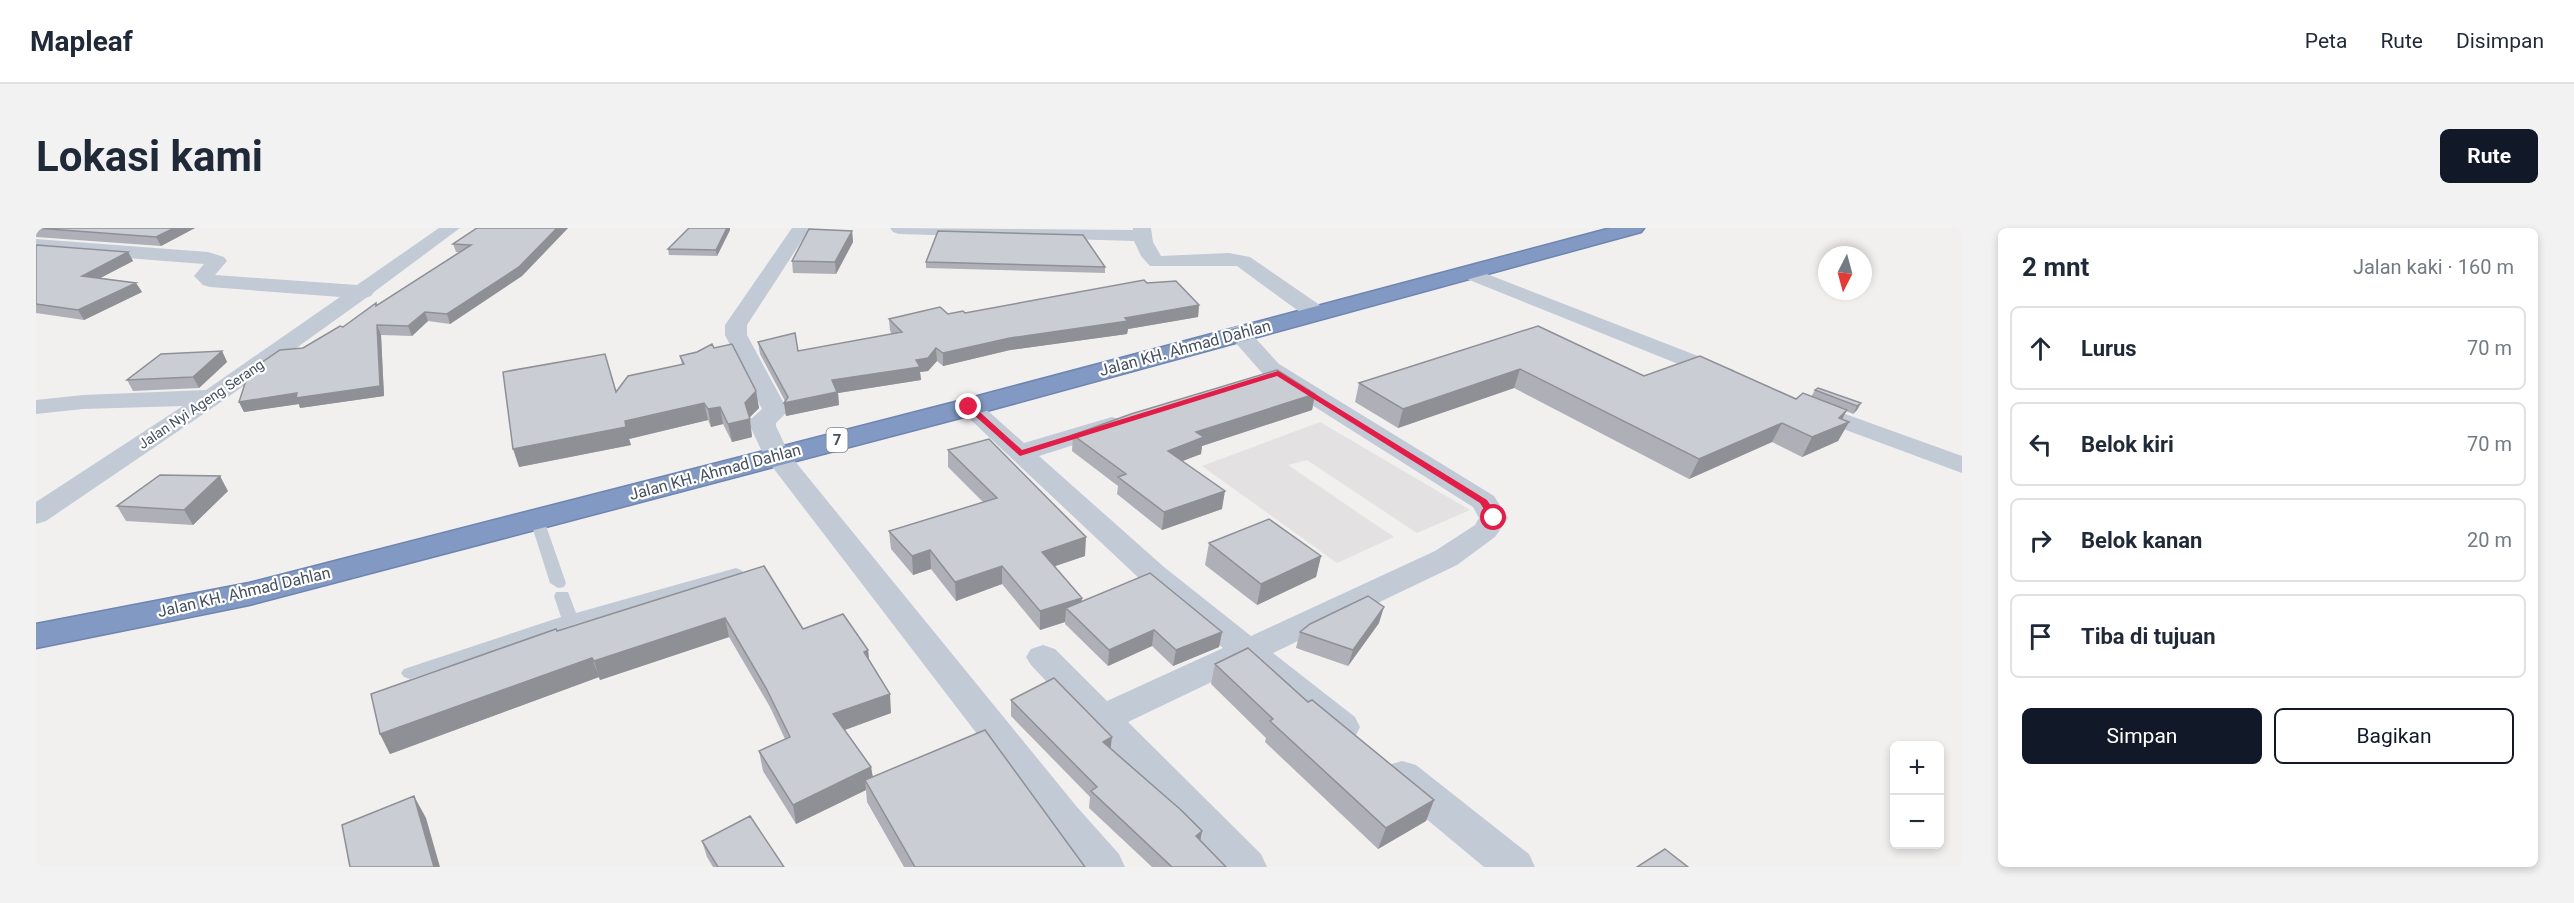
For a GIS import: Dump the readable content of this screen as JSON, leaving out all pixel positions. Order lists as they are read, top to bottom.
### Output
{
  "streets": {
    "highway": ["Jalan KH. Ahmad Dahlan", "7"],
    "street": ["Jalan Nyi Ageng Serang"]
  },
  "north": "bottom",
  "page": {
    "header": "Mapleaf",
    "nav": ["Peta", "Rute", "Disimpan"],
    "buttons": [
      "Rute",
      ["Simpan", "Bagikan"]
    ],
    "title": "Lokasi kami",
    "heading": ["2 mnt", "Jalan kaki · 160 m"],
    "list": [
      ["Lurus", "70 m"],
      ["Belok kiri", "70 m"],
      ["Belok kanan", "20 m"],
      "Tiba di tujuan"
    ],
    "map_buttons": ["+", "−"]
  }
}
